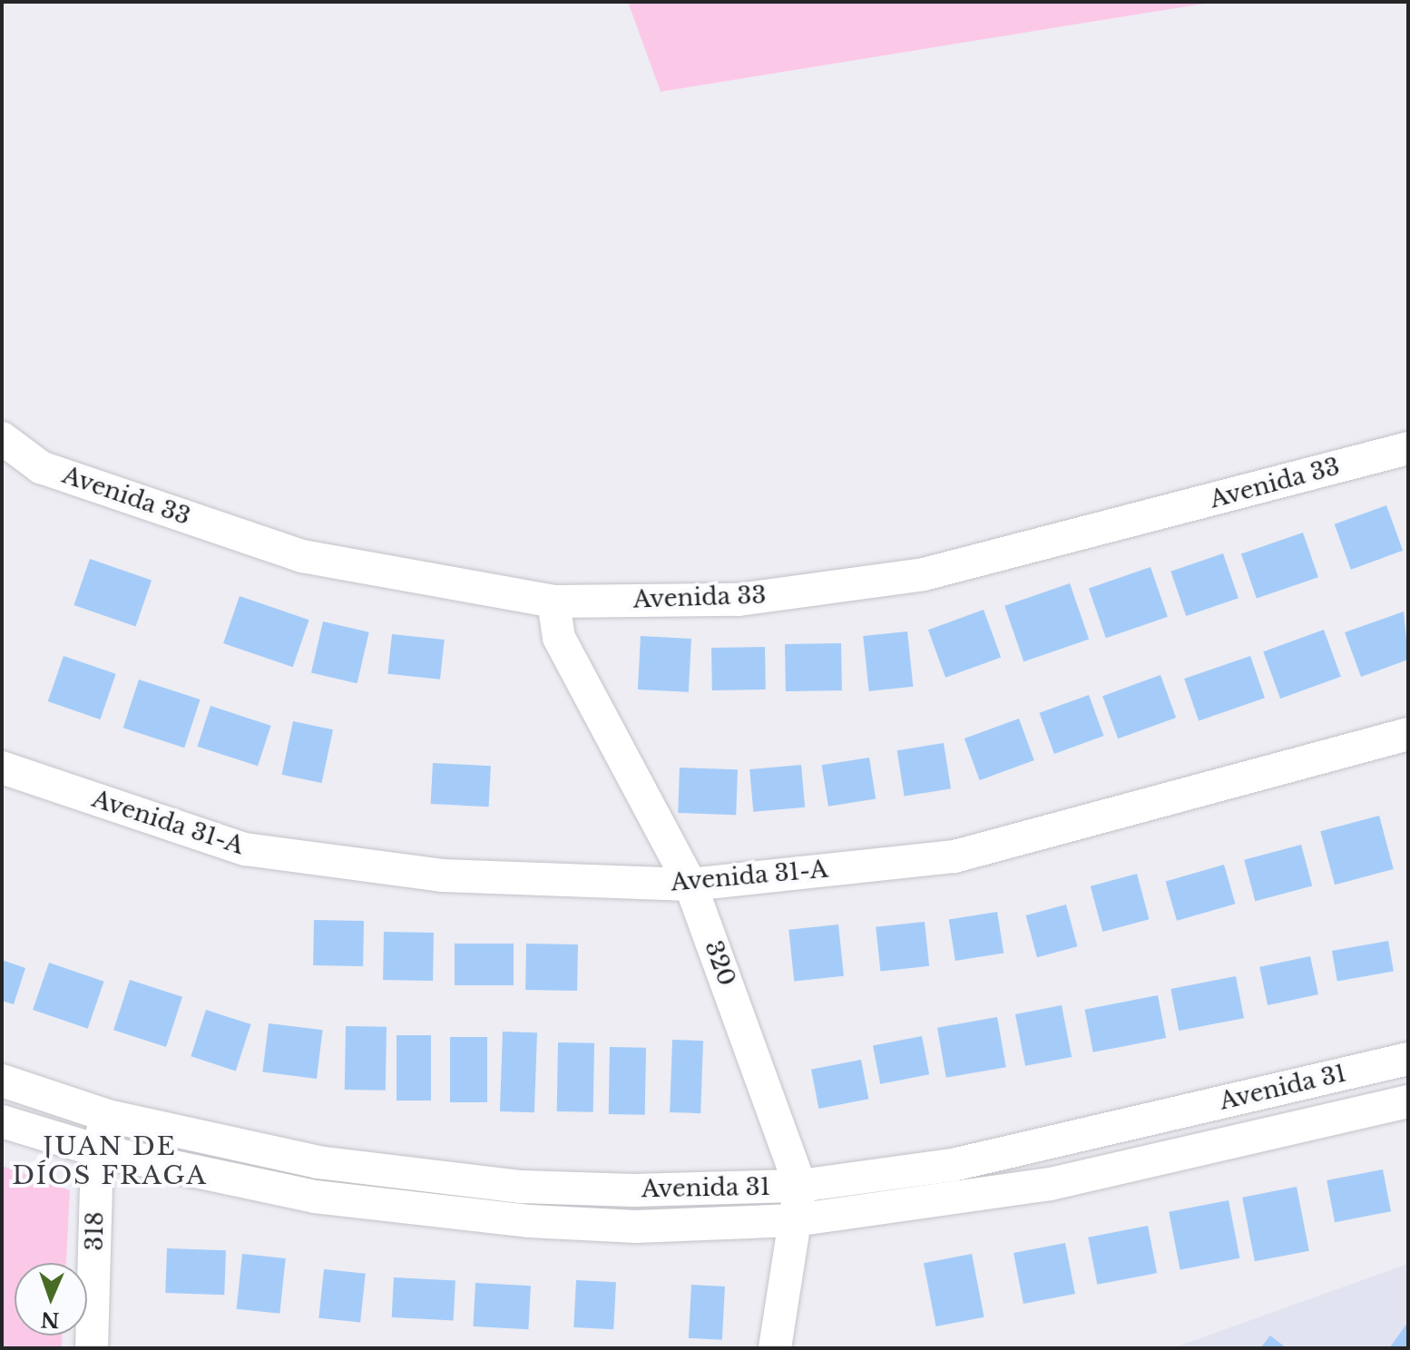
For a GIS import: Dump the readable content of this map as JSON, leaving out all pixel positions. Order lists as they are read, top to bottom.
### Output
{
  "streets": {
    "street": [
      "Avenida 33",
      "Avenida 31-A",
      "320",
      "Avenida 31",
      "318"
    ]
  },
  "crossings": [
    ["Avenida 33", "320"],
    ["Avenida 31-A", "320"],
    ["320", "Avenida 31"],
    ["Avenida 31", "318"]
  ],
  "districts": ["JUAN DE DÍOS FRAGA"],
  "north": "bottom"
}
